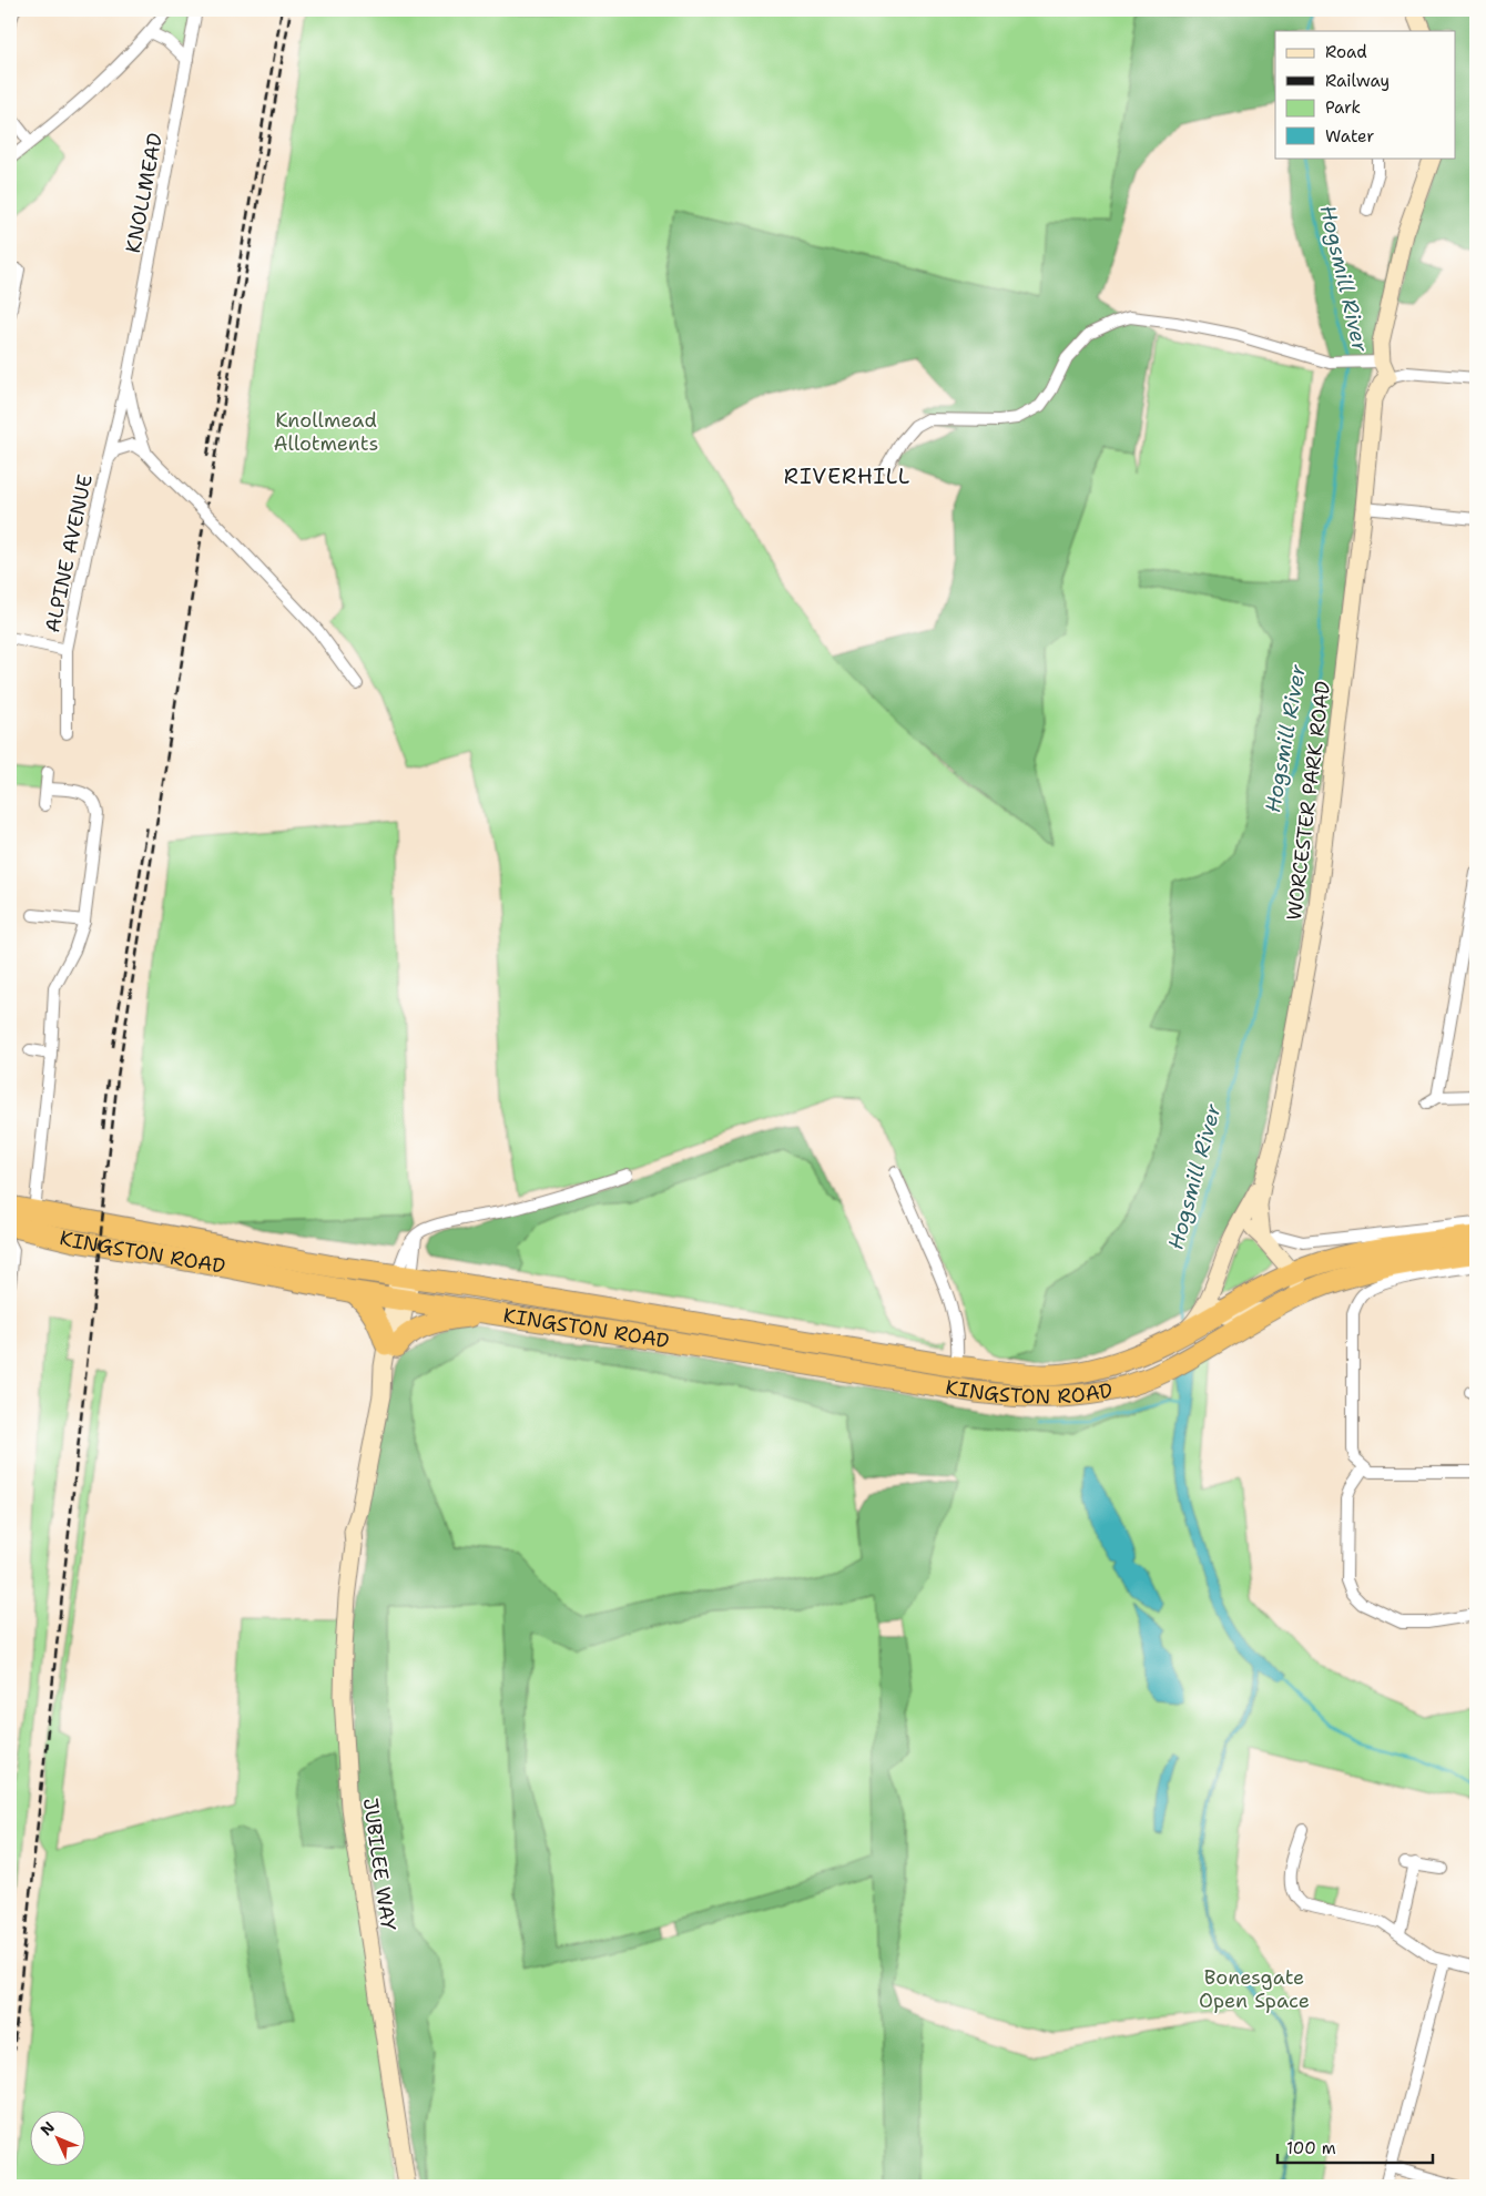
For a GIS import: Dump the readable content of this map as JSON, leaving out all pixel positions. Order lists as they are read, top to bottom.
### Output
{
  "streets": {
    "highway": ["KINGSTON ROAD"],
    "main road": ["WORCESTER PARK ROAD", "JUBILEE WAY"],
    "street": ["KNOLLMEAD", "ALPINE AVENUE"]
  },
  "crossings": [
    ["KNOLLMEAD", "ALPINE AVENUE"],
    ["KINGSTON ROAD", "JUBILEE WAY"]
  ],
  "districts": ["RIVERHILL"],
  "water": ["Hogsmill River"],
  "parks": ["Knollmead Allotments", "Bonesgate Open Space"],
  "legend": [
    "Road",
    "Railway",
    "Park",
    "Water"
  ],
  "scale_bar": "100 m",
  "north": "top left"
}
